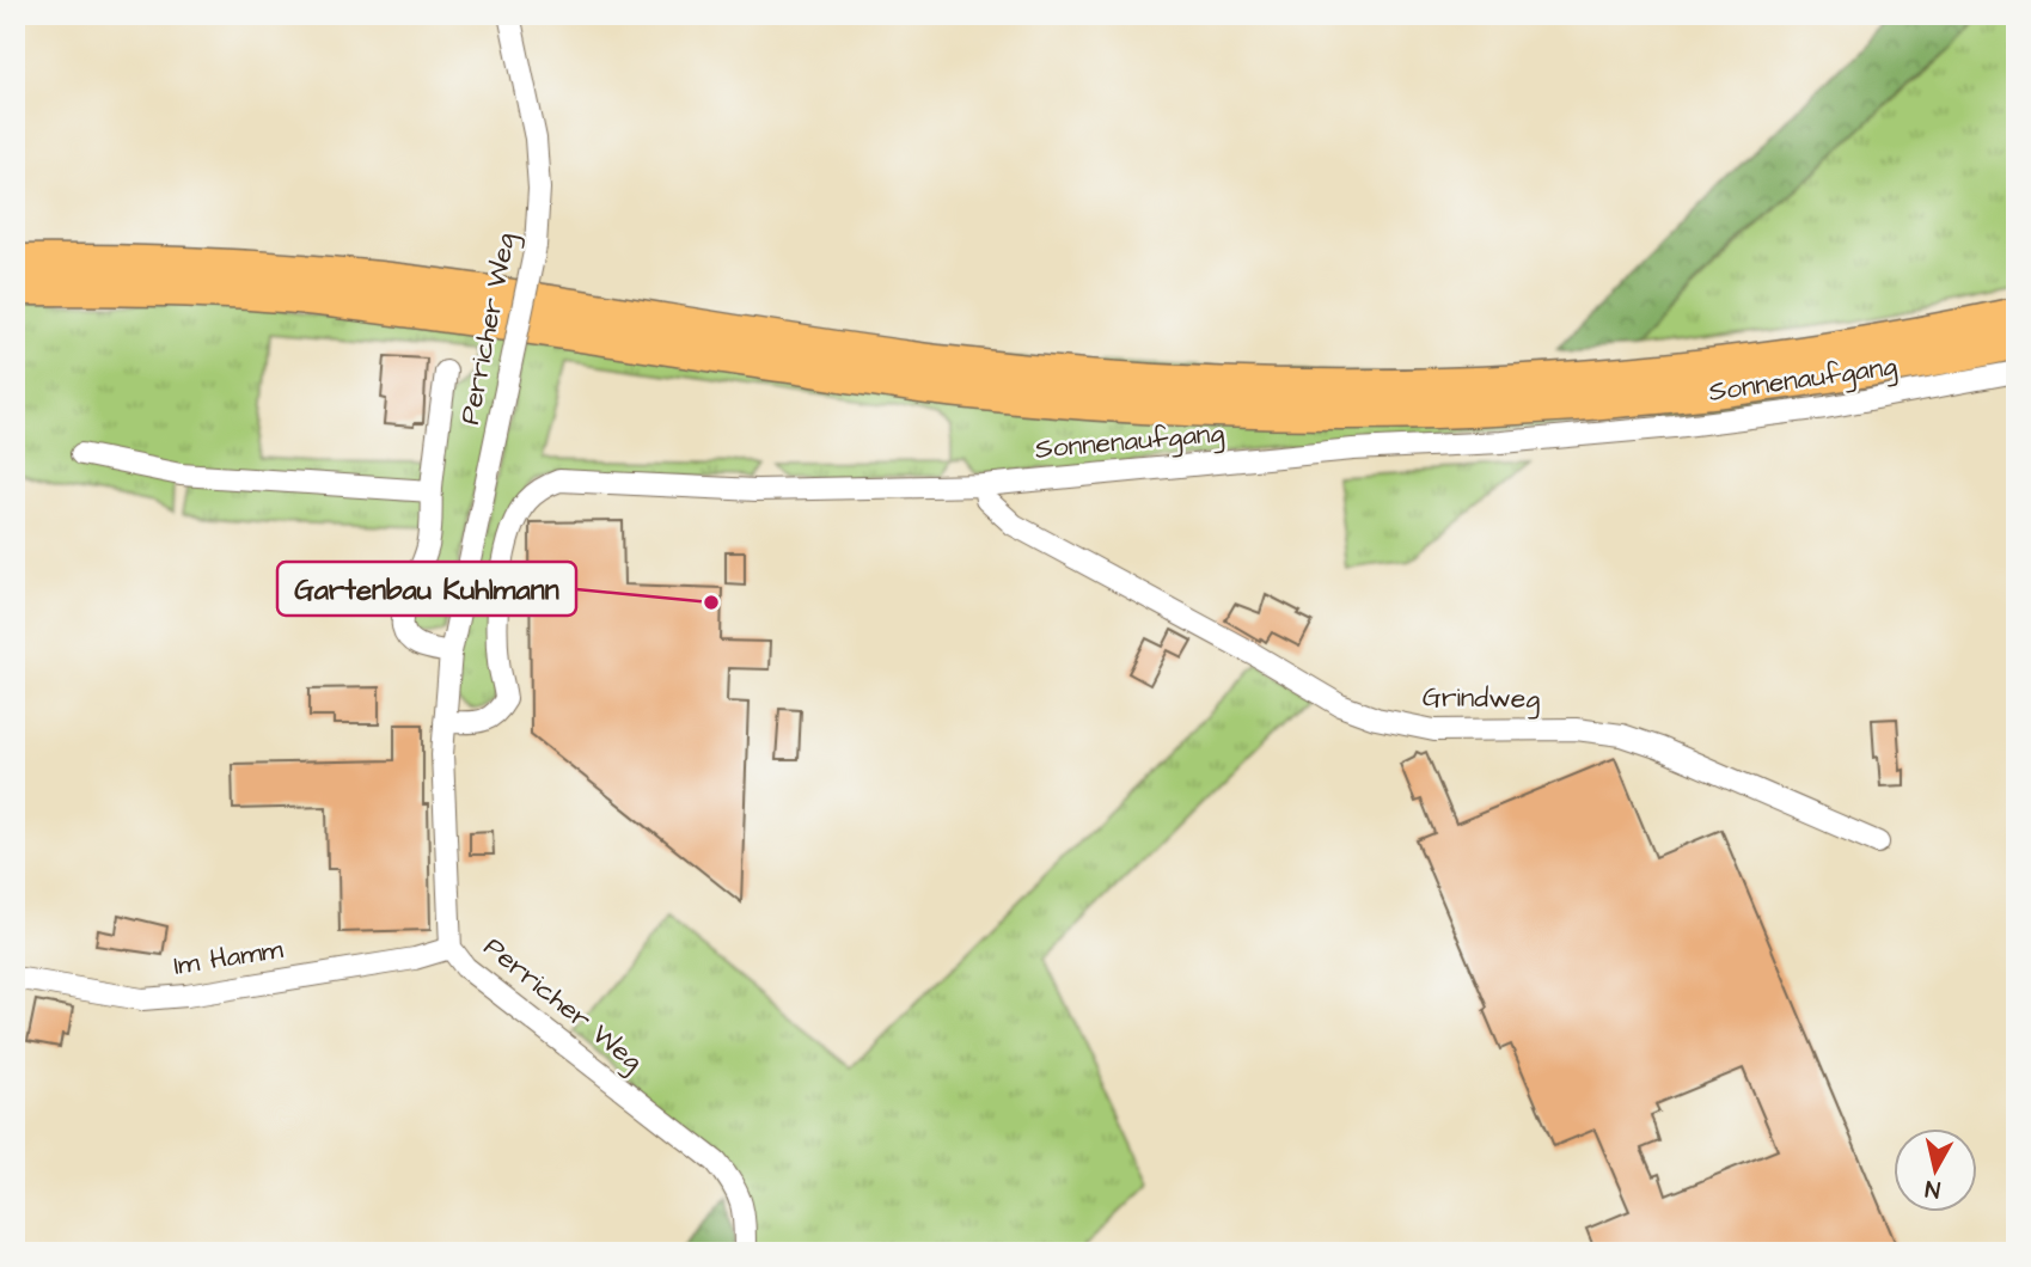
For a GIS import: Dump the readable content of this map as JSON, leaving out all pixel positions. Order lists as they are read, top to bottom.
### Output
{
  "streets": {
    "street": [
      "Perricher Weg",
      "Sonnenaufgang",
      "Grindweg",
      "Im Hamm"
    ]
  },
  "crossings": [
    ["Perricher Weg", "Sonnenaufgang"],
    ["Perricher Weg", "Im Hamm"],
    ["Sonnenaufgang", "Grindweg"]
  ],
  "places": ["Gartenbau Kuhlmann"],
  "north": "bottom"
}
